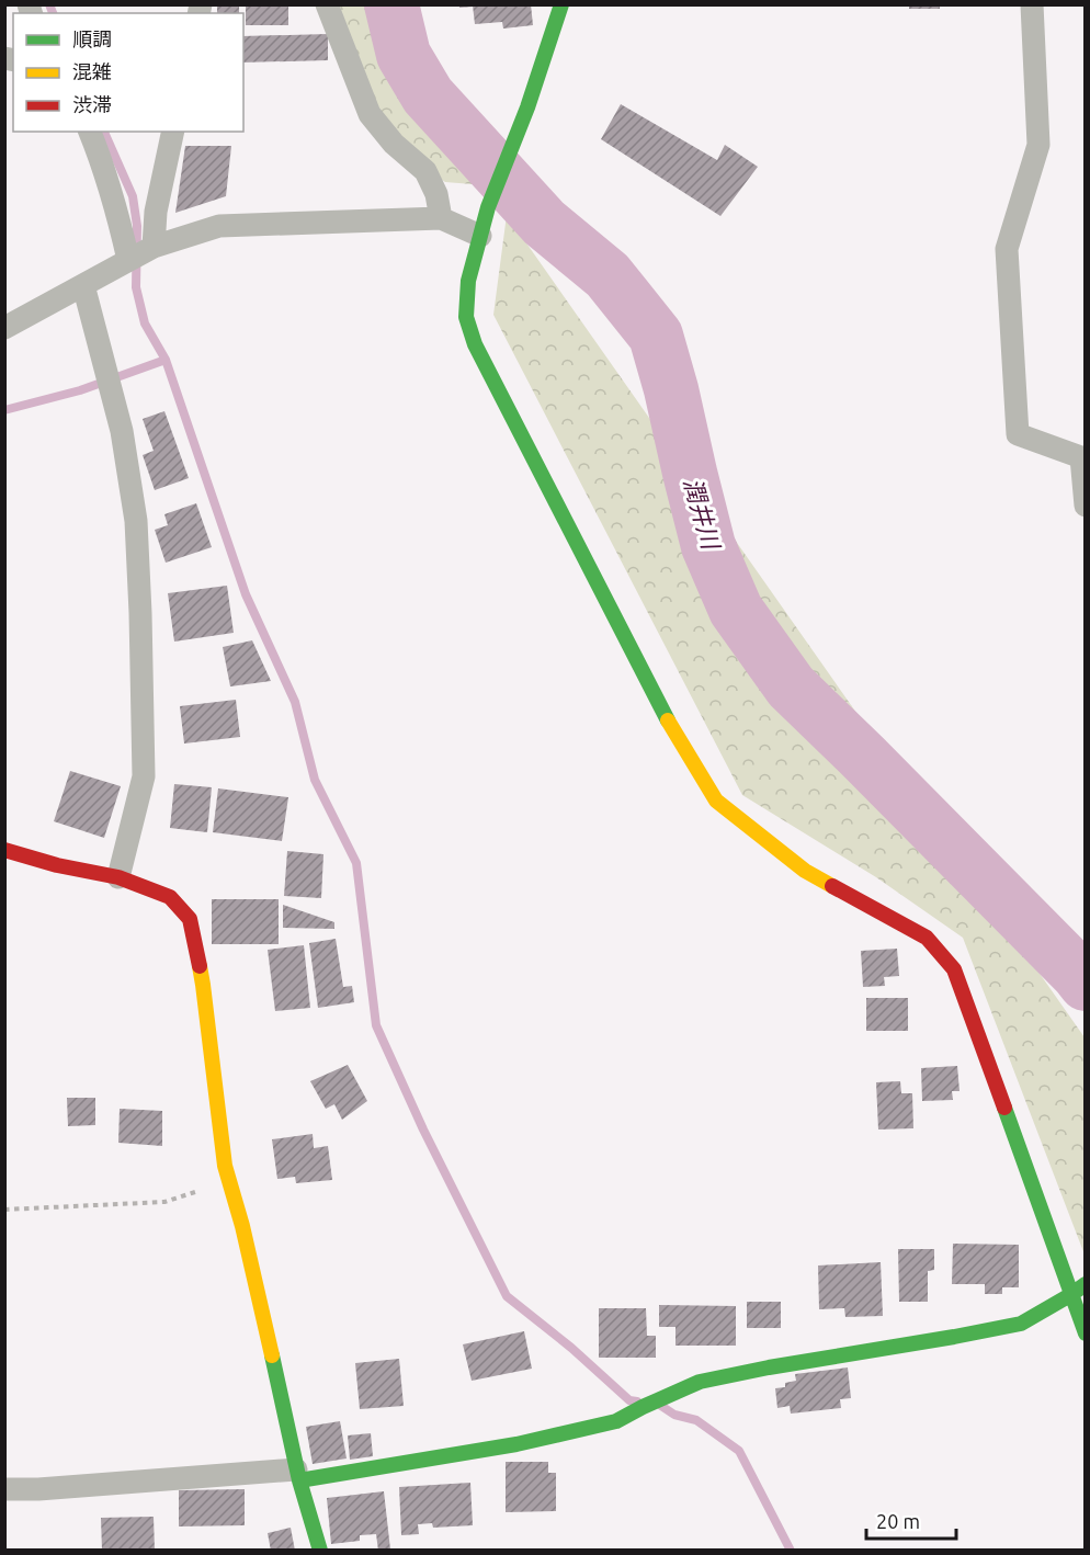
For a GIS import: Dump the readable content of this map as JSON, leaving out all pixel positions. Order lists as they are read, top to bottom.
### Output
{
  "water": ["潤井川"],
  "legend": ["順調", "混雑", "渋滞"],
  "scale_bar": "20 m"
}
